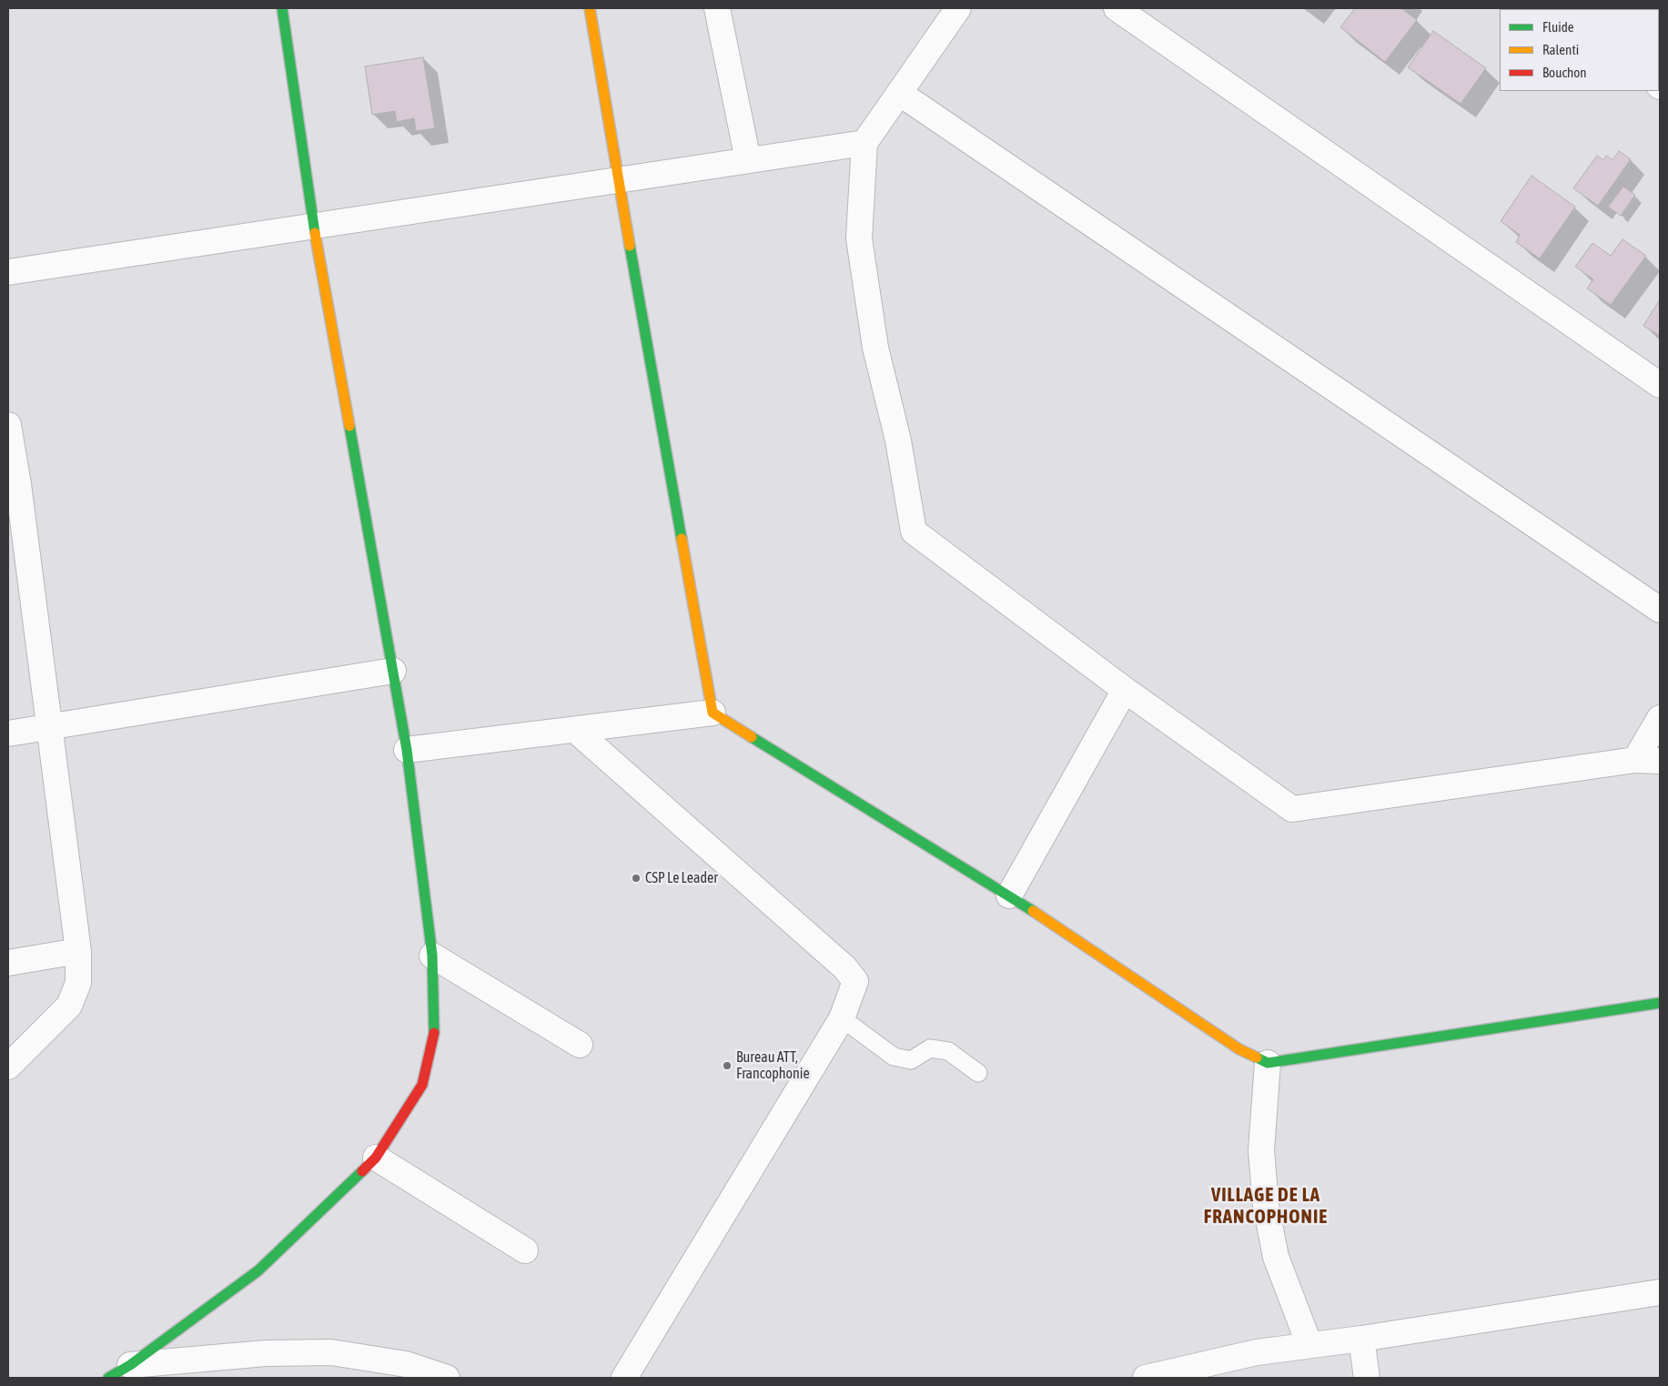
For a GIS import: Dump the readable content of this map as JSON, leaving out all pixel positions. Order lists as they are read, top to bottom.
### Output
{
  "districts": ["VILLAGE DE LA FRANCOPHONIE"],
  "places": ["CSP Le Leader", "Bureau ATT, Francophonie"],
  "legend": ["Fluide", "Ralenti", "Bouchon"]
}
